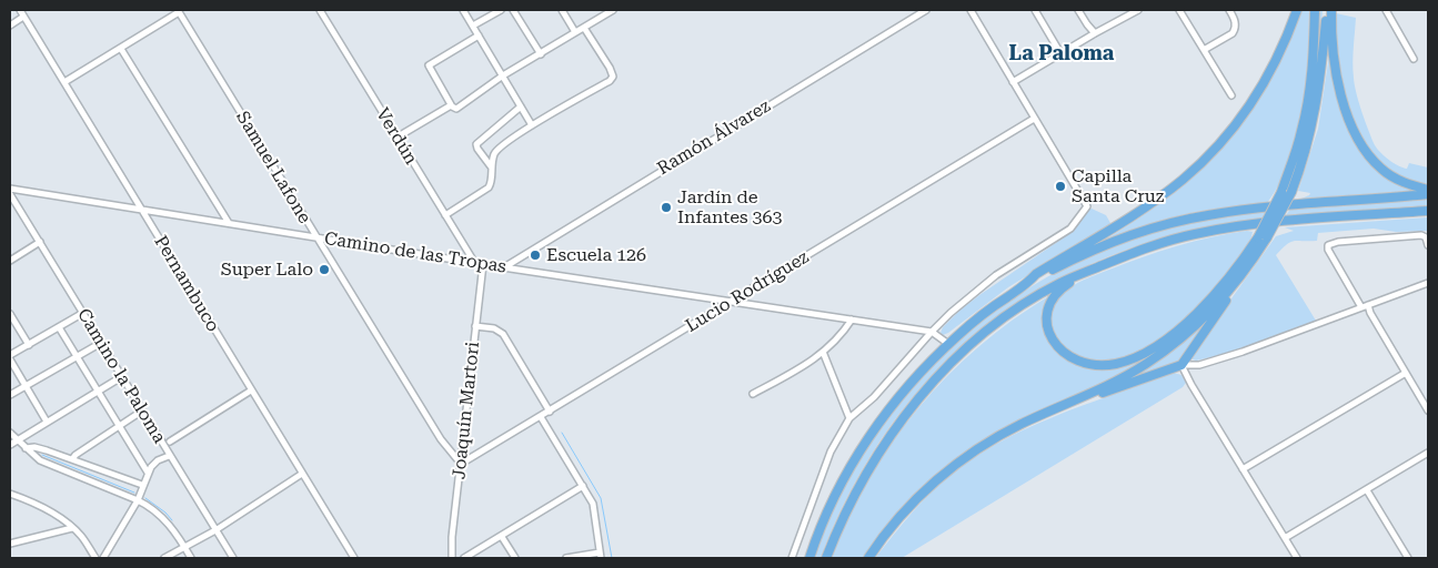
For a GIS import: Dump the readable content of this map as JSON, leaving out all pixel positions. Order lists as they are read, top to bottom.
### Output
{
  "streets": {
    "street": [
      "Verdún",
      "Ramón Álvarez",
      "Samuel Lafone",
      "Camino de las Tropas",
      "Pernambuco",
      "Lucio Rodríguez",
      "Camino la Paloma",
      "Joaquín Martori"
    ]
  },
  "crossings": [
    ["Verdún", "Camino de las Tropas"],
    ["Ramón Álvarez", "Camino de las Tropas"],
    ["Samuel Lafone", "Camino de las Tropas"],
    ["Samuel Lafone", "Lucio Rodríguez"],
    ["Samuel Lafone", "Joaquín Martori"],
    ["Camino de las Tropas", "Pernambuco"],
    ["Camino de las Tropas", "Lucio Rodríguez"],
    ["Camino de las Tropas", "Joaquín Martori"],
    ["Lucio Rodríguez", "Joaquín Martori"]
  ],
  "districts": ["La Paloma"],
  "places": [
    "Capilla Santa Cruz",
    "Jardín de Infantes 363",
    "Escuela 126",
    "Super Lalo"
  ]
}
